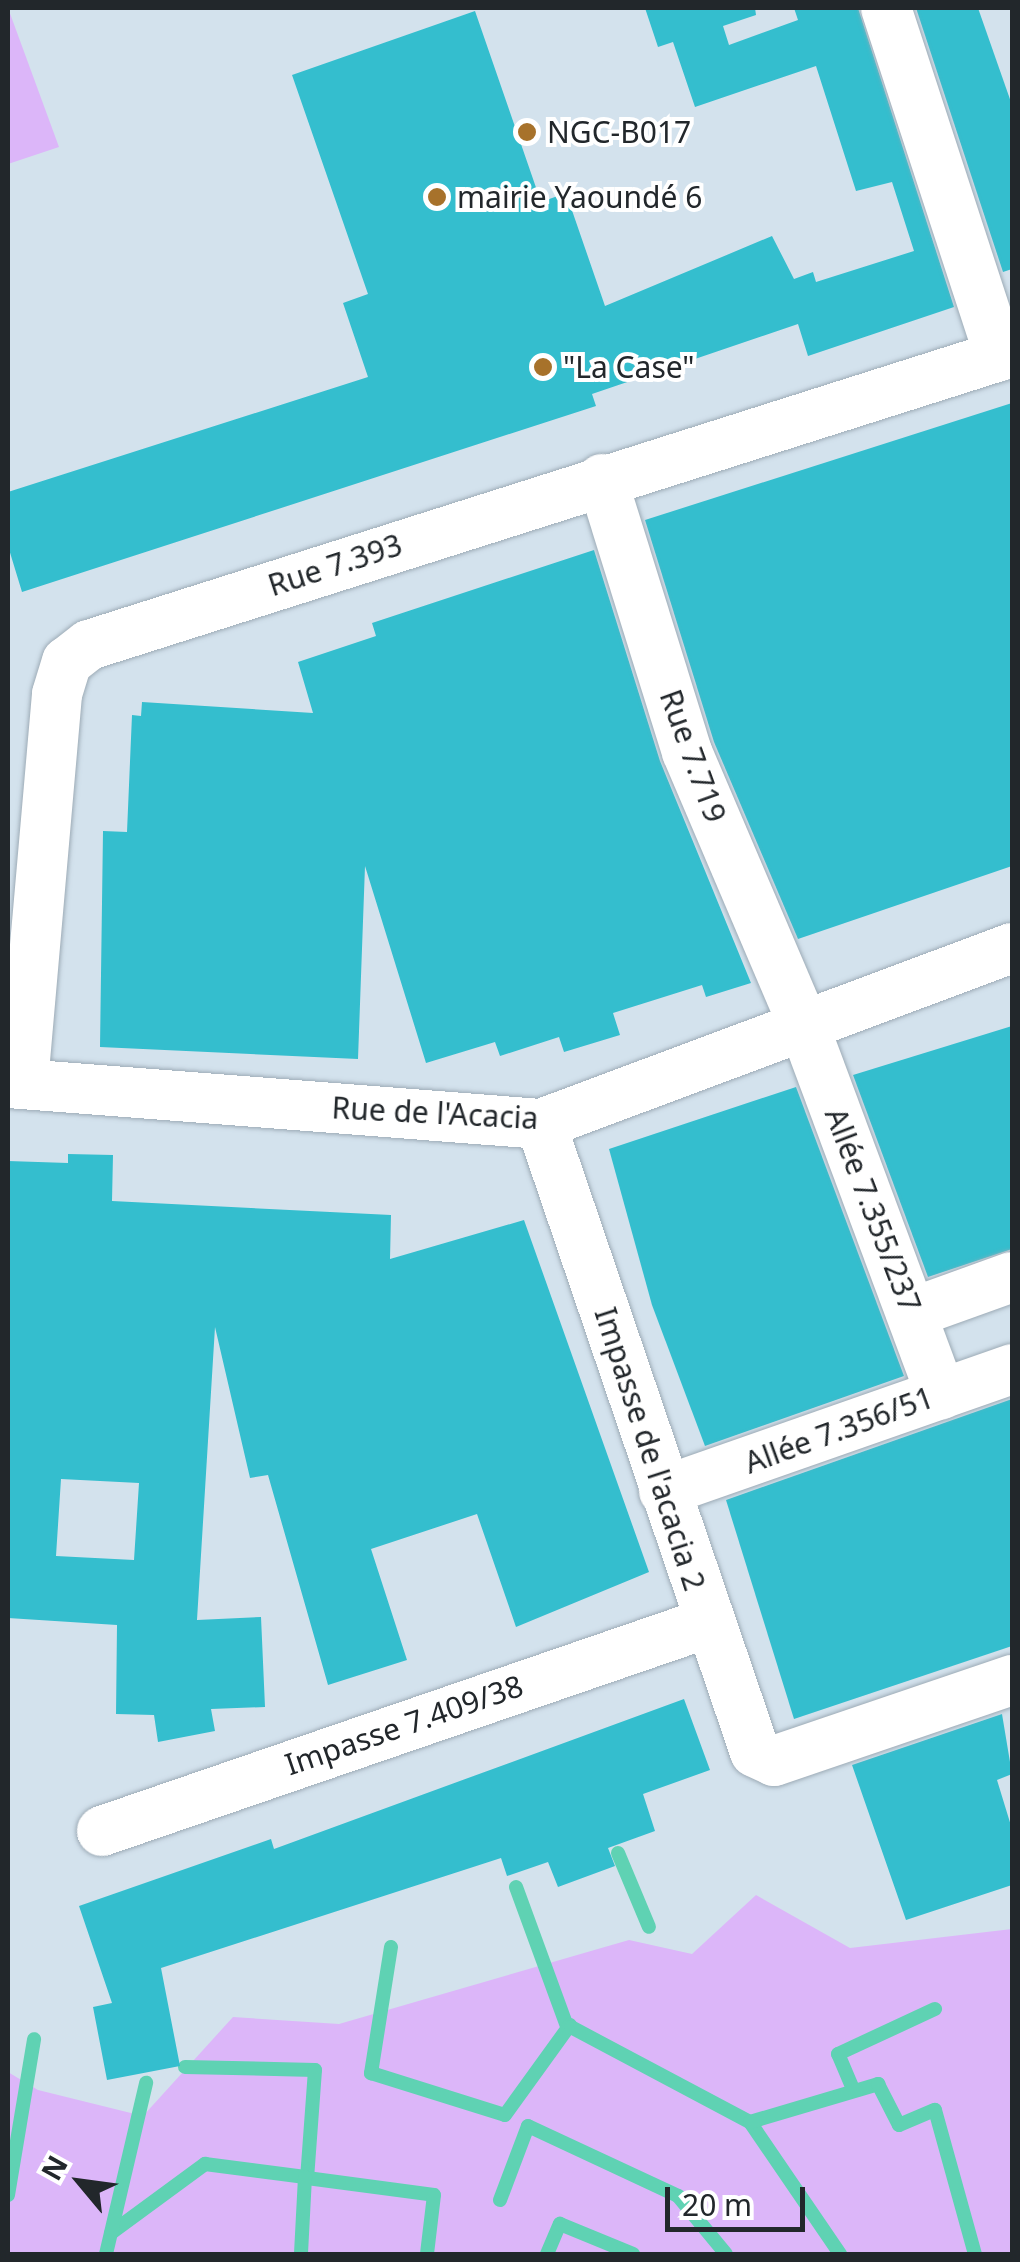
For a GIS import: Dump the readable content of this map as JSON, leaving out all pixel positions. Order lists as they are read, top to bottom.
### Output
{
  "streets": {
    "street": [
      "Rue 7.393",
      "Rue 7.719",
      "Rue de l'Acacia",
      "Allée 7.355/237",
      "Allée 7.356/51",
      "Impasse de l'acacia 2",
      "Impasse 7.409/38"
    ]
  },
  "crossings": [
    ["Rue 7.393", "Rue 7.719"],
    ["Rue 7.393", "Rue de l'Acacia"],
    ["Rue 7.719", "Rue de l'Acacia"],
    ["Rue 7.719", "Allée 7.355/237"],
    ["Rue de l'Acacia", "Allée 7.355/237"],
    ["Rue de l'Acacia", "Impasse de l'acacia 2"],
    ["Allée 7.355/237", "Allée 7.356/51"],
    ["Allée 7.356/51", "Impasse de l'acacia 2"],
    ["Impasse de l'acacia 2", "Impasse 7.409/38"]
  ],
  "places": ["NGC-B017", "mairie Yaoundé 6", "\"La Case\""],
  "scale_bar": "20 m",
  "north": "top left"
}
